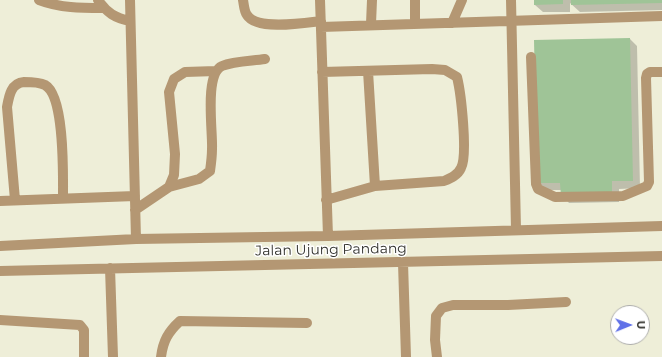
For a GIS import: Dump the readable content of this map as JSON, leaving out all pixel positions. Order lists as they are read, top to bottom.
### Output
{
  "streets": {
    "street": ["Jalan Ujung Pandang"]
  },
  "north": "right"
}
